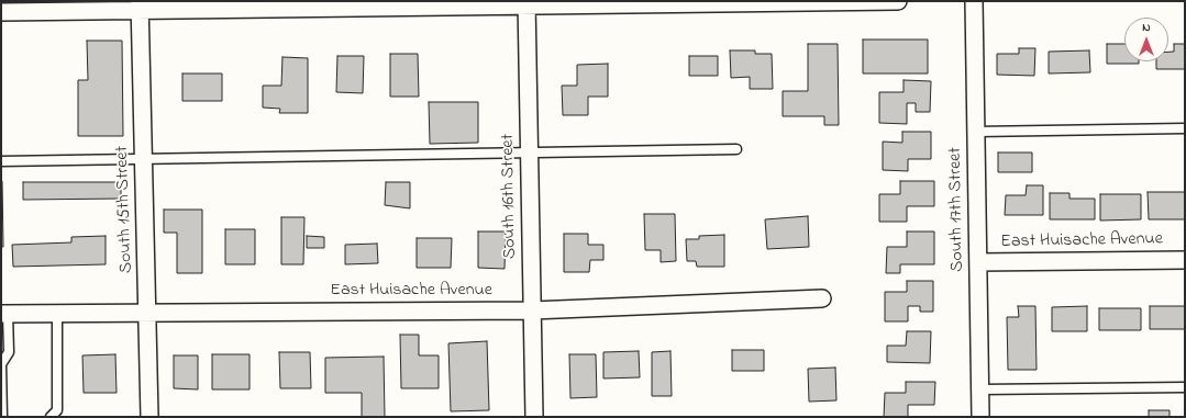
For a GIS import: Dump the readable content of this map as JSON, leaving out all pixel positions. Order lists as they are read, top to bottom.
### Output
{
  "streets": {
    "street": [
      "South 16th Street",
      "South 15th Street",
      "South 17th Street",
      "East Huisache Avenue"
    ]
  },
  "crossings": [
    ["South 16th Street", "East Huisache Avenue"],
    ["South 15th Street", "East Huisache Avenue"],
    ["South 17th Street", "East Huisache Avenue"]
  ],
  "north": "top"
}
